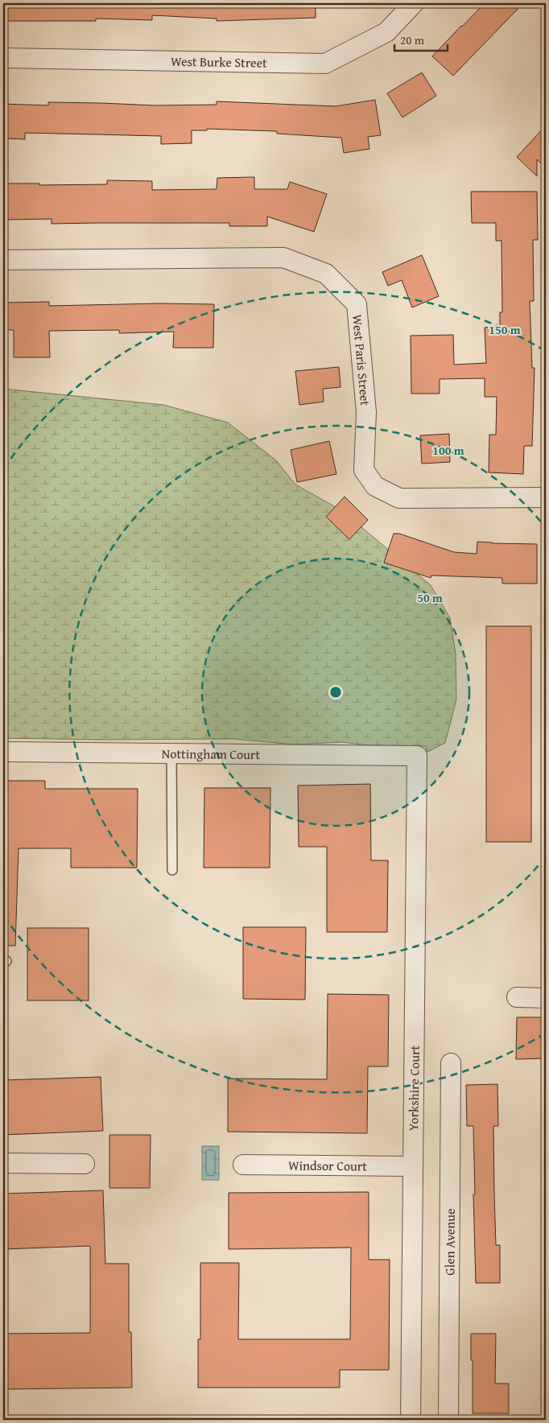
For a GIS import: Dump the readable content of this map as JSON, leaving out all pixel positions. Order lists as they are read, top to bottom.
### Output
{
  "streets": {
    "street": [
      "West Burke Street",
      "West Paris Street",
      "Nottingham Court",
      "Yorkshire Court",
      "Windsor Court",
      "Glen Avenue"
    ]
  },
  "crossings": [
    ["Nottingham Court", "Yorkshire Court"],
    ["Yorkshire Court", "Windsor Court"]
  ],
  "scale_bar": "20 m",
  "rings": ["150 m", "100 m", "50 m"]
}
